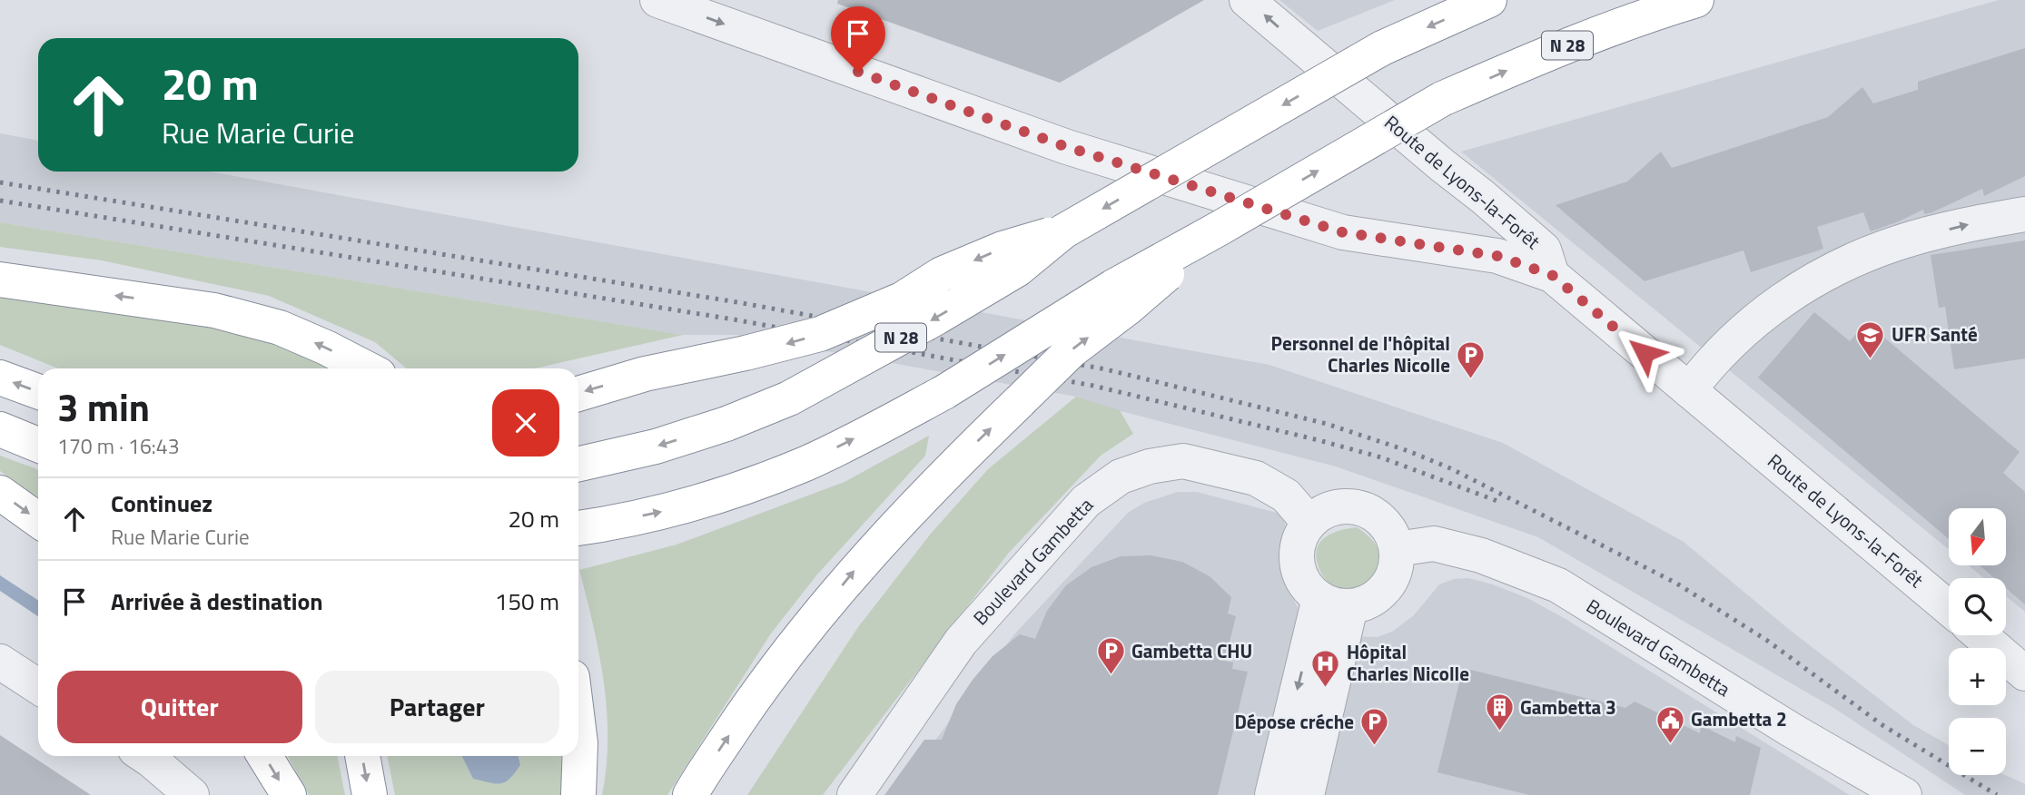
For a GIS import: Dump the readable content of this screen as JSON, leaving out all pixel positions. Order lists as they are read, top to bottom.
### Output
{
  "streets": {
    "highway": ["N 28"],
    "street": ["Route de Lyons-la-Forêt", "Boulevard Gambetta"]
  },
  "places": {
    "school or university": ["UFR Santé"],
    "parking": ["Personnel de l'hôpital Charles Nicolle", "Gambetta CHU", "Dépose créche"],
    "hospital": ["Hôpital Charles Nicolle"],
    "building": ["Gambetta 3"],
    "public building": ["Gambetta 2"]
  },
  "north": "bottom",
  "page": {
    "turn": ["20 m", "Rue Marie Curie"],
    "heading": ["3 min", "170 m · 16:43"],
    "list": [
      {
        "name": "Continuez",
        "note": "Rue Marie Curie",
        "value": "20 m"
      },
      {
        "name": "Arrivée à destination",
        "value": "150 m"
      }
    ],
    "map_buttons": ["+", "−"],
    "buttons": ["Quitter", "Partager"]
  }
}
